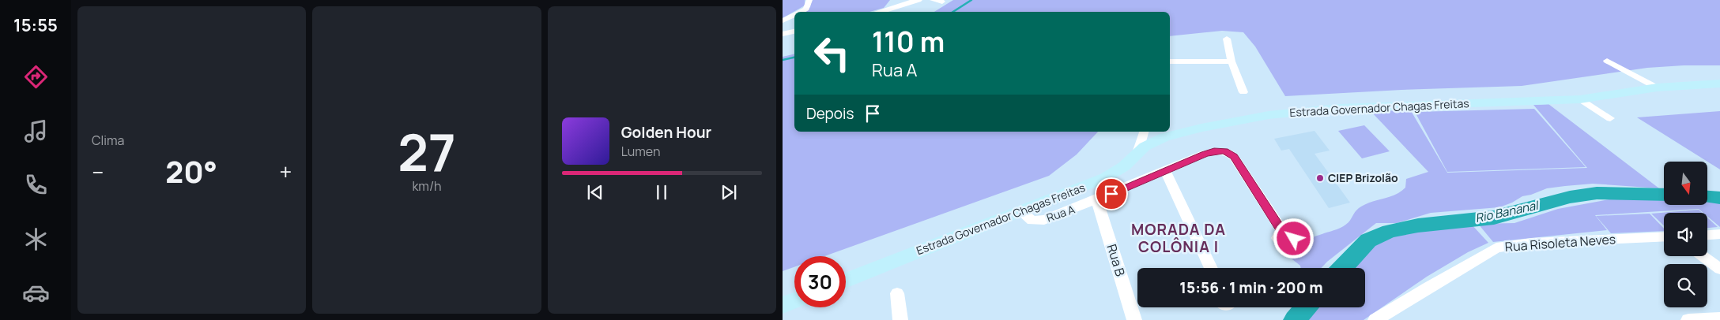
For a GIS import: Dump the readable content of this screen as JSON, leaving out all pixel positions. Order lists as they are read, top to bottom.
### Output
{
  "streets": {
    "main road": ["Estrada Governador Chagas Freitas"],
    "street": ["Rua A", "Rua Risoleta Neves", "Rua B"]
  },
  "crossings": [
    ["Estrada Governador Chagas Freitas", "Rua A"],
    ["Rua A", "Rua B"]
  ],
  "districts": ["MORADA DA COLÔNIA I"],
  "water": ["Rio Bananal"],
  "places": ["CIEP Brizolão"],
  "north": "bottom",
  "page": {
    "tabs": "15:55",
    "tile": [
      "Clima",
      ["27", "km/h"]
    ],
    "turn": ["110 m", "Rua A"],
    "then": "Depois",
    "song": ["Golden Hour", "Lumen"],
    "heat": ["−", "20°", "+"],
    "limit": "30",
    "trip": "15:56 · 1 min · 200 m"
  }
}
